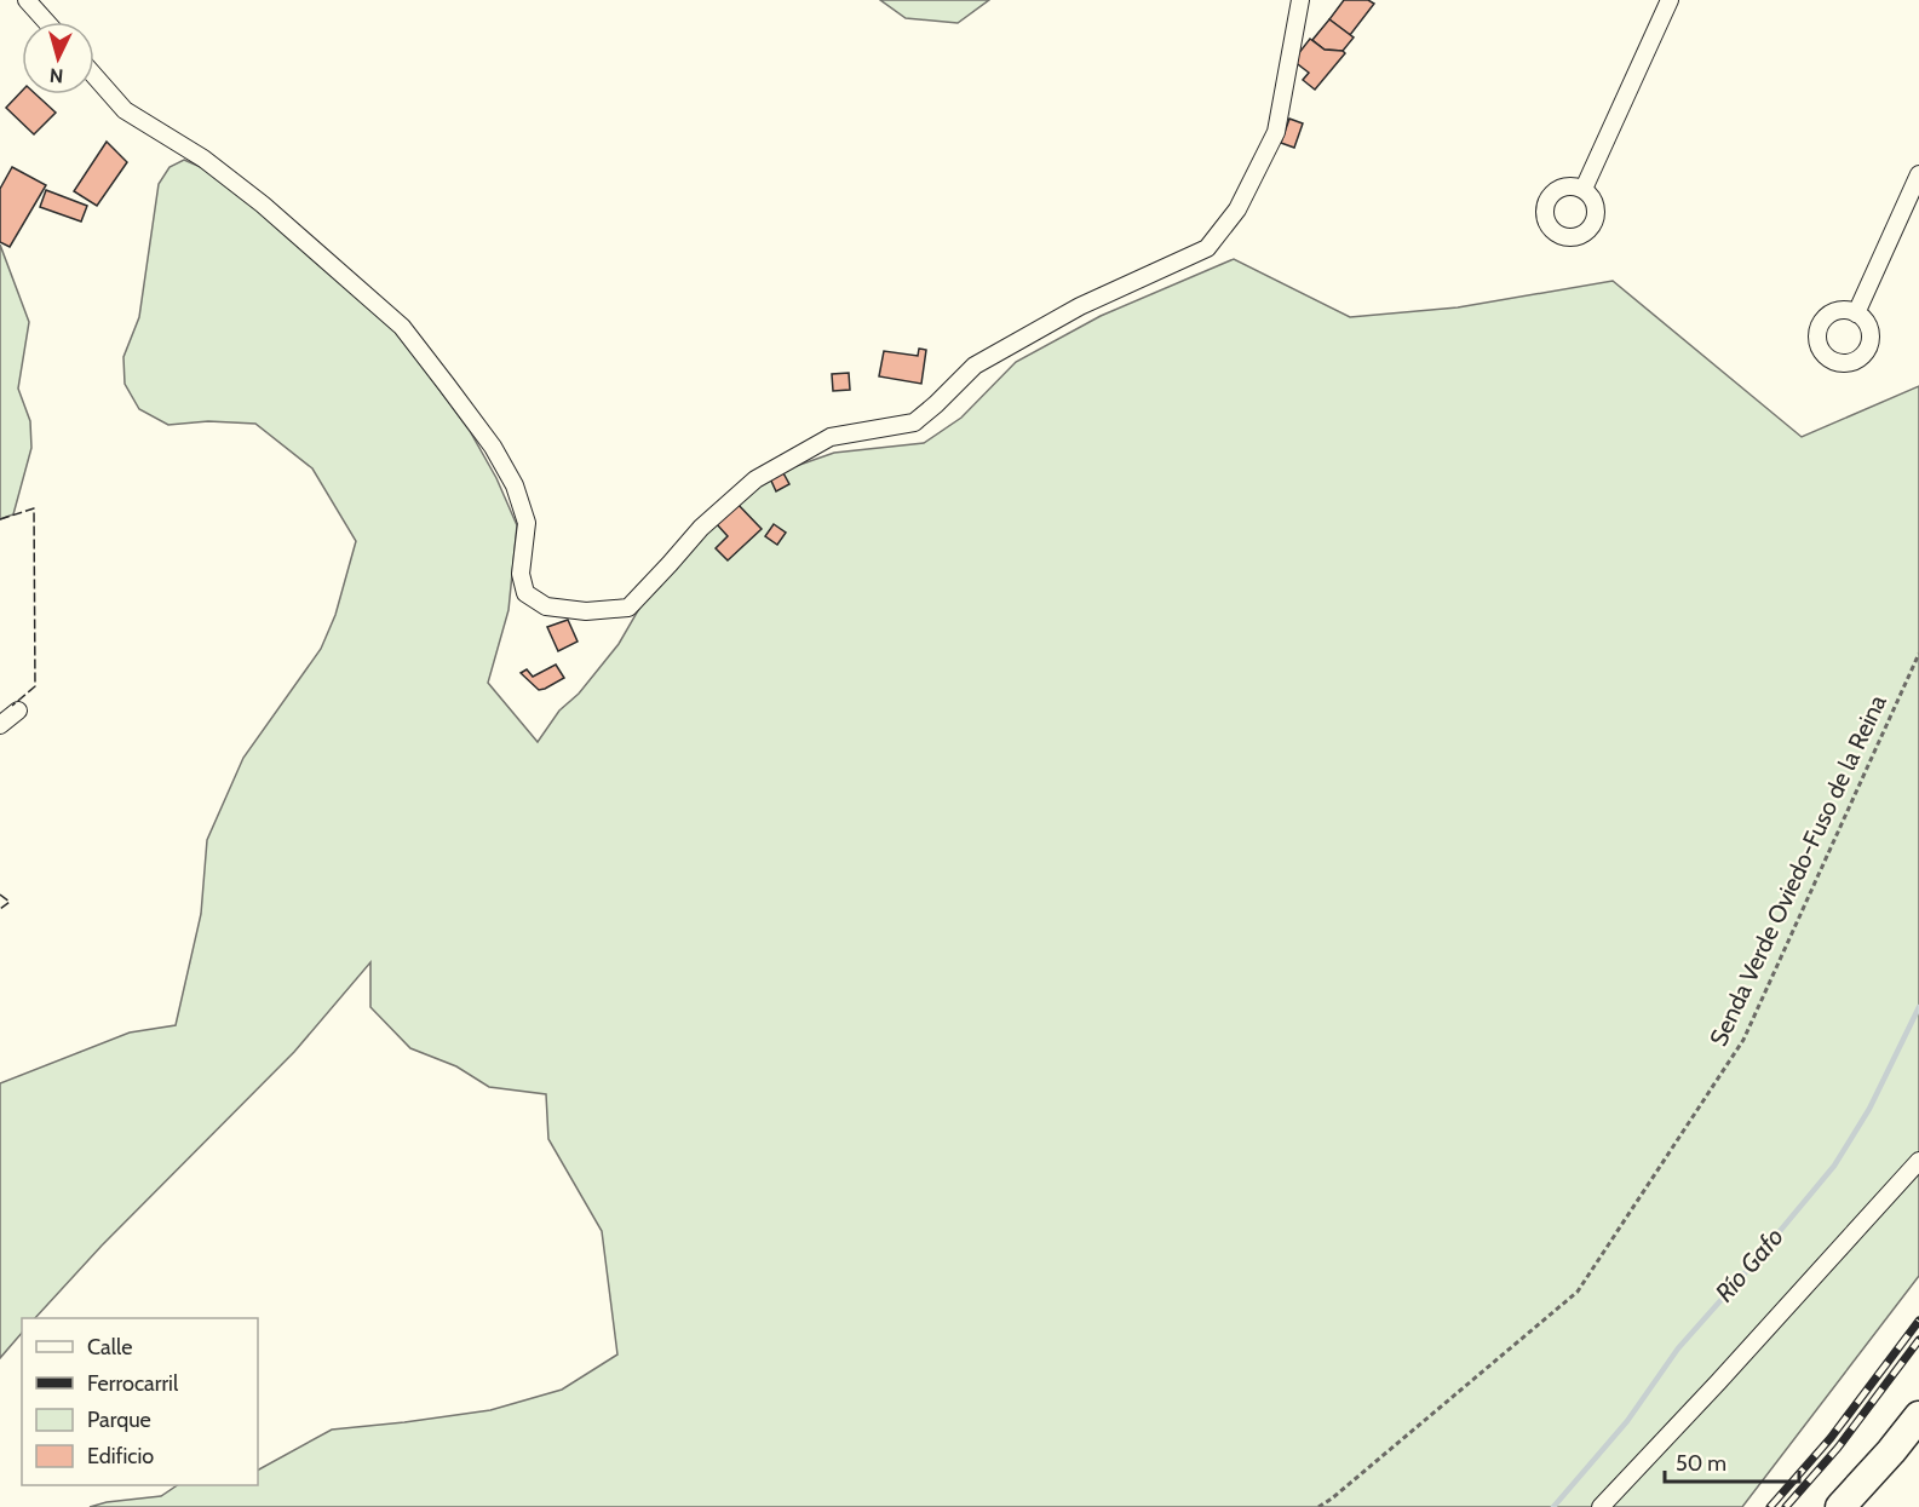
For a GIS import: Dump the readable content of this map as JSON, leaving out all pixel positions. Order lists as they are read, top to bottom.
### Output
{
  "streets": {
    "path": ["Senda Verde Oviedo-Fuso de la Reina"]
  },
  "water": ["Río Gafo"],
  "legend": [
    "Calle",
    "Ferrocarril",
    "Parque",
    "Edificio"
  ],
  "scale_bar": "50 m",
  "north": "bottom"
}
